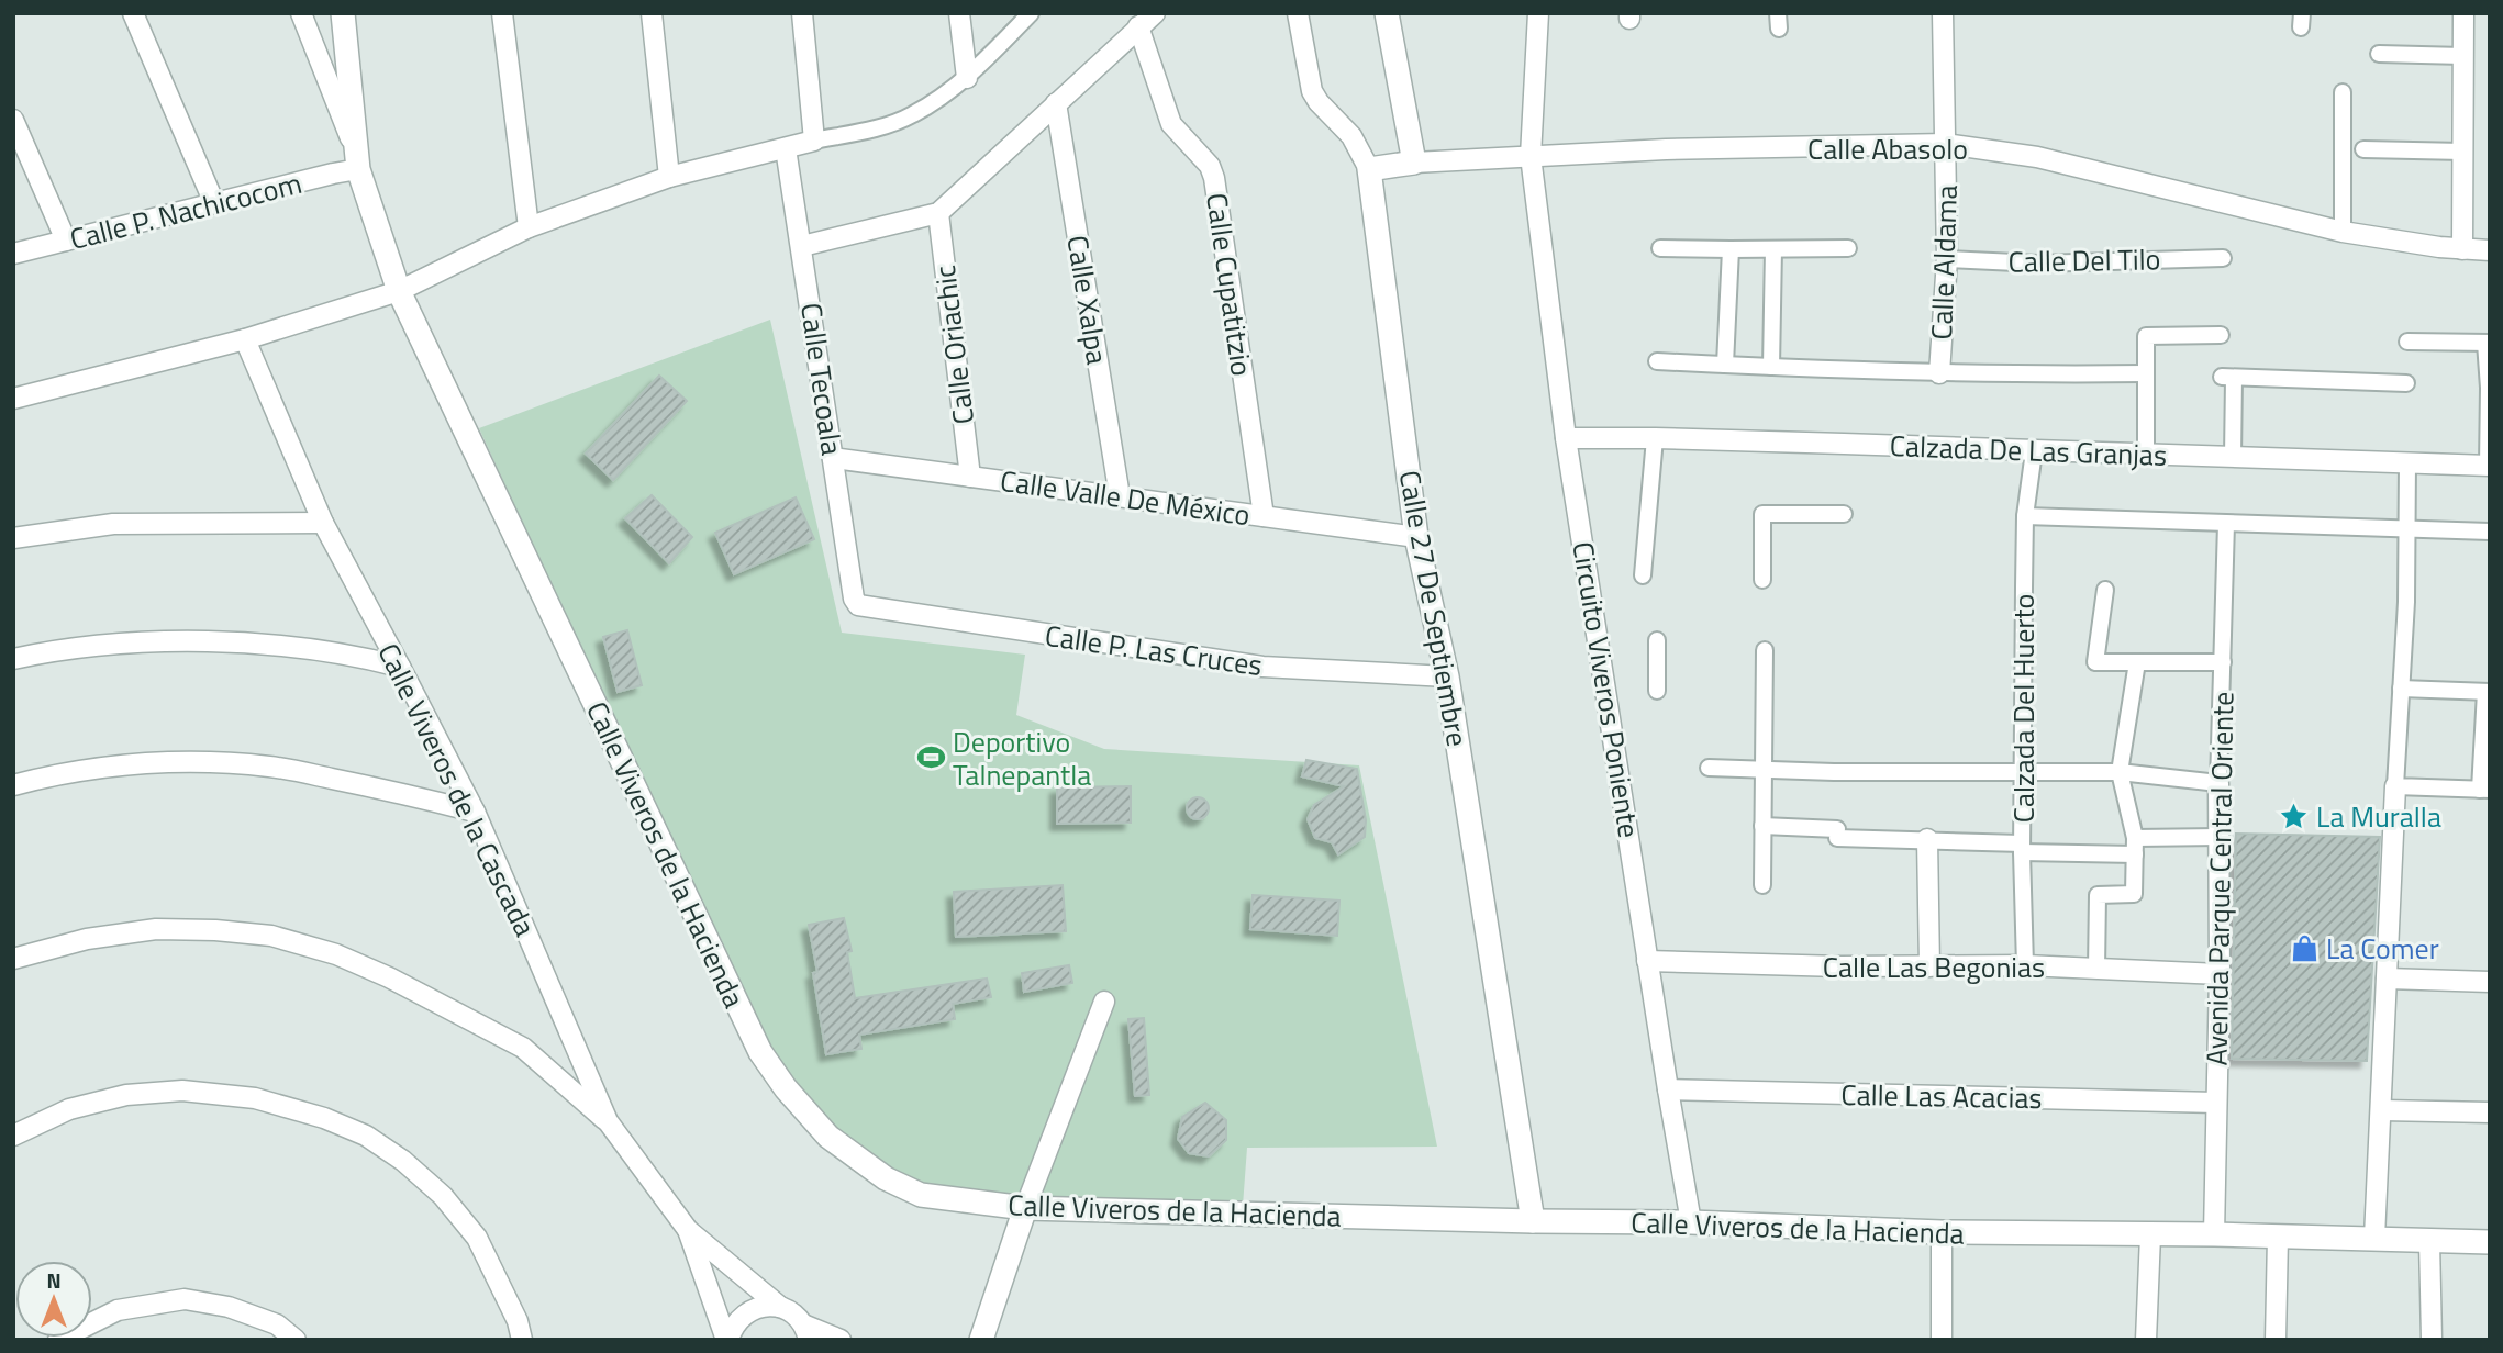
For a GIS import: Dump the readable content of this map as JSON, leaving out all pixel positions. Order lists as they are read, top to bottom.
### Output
{
  "streets": {
    "street": [
      "Calle Abasolo",
      "Calle P. Nachicocom",
      "Calle Del Tilo",
      "Calle Aldama",
      "Calle Cupatitzio",
      "Calle Xalpa",
      "Calle Oriachic",
      "Calle Tecoala",
      "Calzada De Las Granjas",
      "Calle Valle De México",
      "Calle 27 De Septiembre",
      "Calle P. Las Cruces",
      "Circuito Viveros Poniente",
      "Calzada Del Huerto",
      "Calle Viveros de la Cascada",
      "Calle Viveros de la Hacienda",
      "Avenida Parque Central Oriente",
      "Calle Las Begonias",
      "Calle Las Acacias"
    ]
  },
  "crossings": [
    ["Calle Abasolo", "Calle Aldama"],
    ["Calle Abasolo", "Calle 27 De Septiembre"],
    ["Calle Abasolo", "Circuito Viveros Poniente"],
    ["Calle P. Nachicocom", "Calle Viveros de la Hacienda"],
    ["Calle Del Tilo", "Calle Aldama"],
    ["Calle Cupatitzio", "Calle Valle De México"],
    ["Calle Xalpa", "Calle Valle De México"],
    ["Calle Oriachic", "Calle Valle De México"],
    ["Calle Tecoala", "Calle Valle De México"],
    ["Calle Tecoala", "Calle P. Las Cruces"],
    ["Calzada De Las Granjas", "Circuito Viveros Poniente"],
    ["Calzada De Las Granjas", "Calzada Del Huerto"],
    ["Calle Valle De México", "Calle 27 De Septiembre"],
    ["Calle 27 De Septiembre", "Calle P. Las Cruces"],
    ["Calle 27 De Septiembre", "Calle Viveros de la Hacienda"],
    ["Circuito Viveros Poniente", "Calle Viveros de la Hacienda"],
    ["Circuito Viveros Poniente", "Calle Las Begonias"],
    ["Circuito Viveros Poniente", "Calle Las Acacias"],
    ["Calzada Del Huerto", "Calle Las Begonias"],
    ["Calle Viveros de la Hacienda", "Avenida Parque Central Oriente"],
    ["Avenida Parque Central Oriente", "Calle Las Begonias"],
    ["Avenida Parque Central Oriente", "Calle Las Acacias"]
  ],
  "places": {
    "sports": ["Deportivo Talnepantla"],
    "place": ["La Muralla"],
    "shop": ["La Comer"]
  },
  "north": "top"
}
